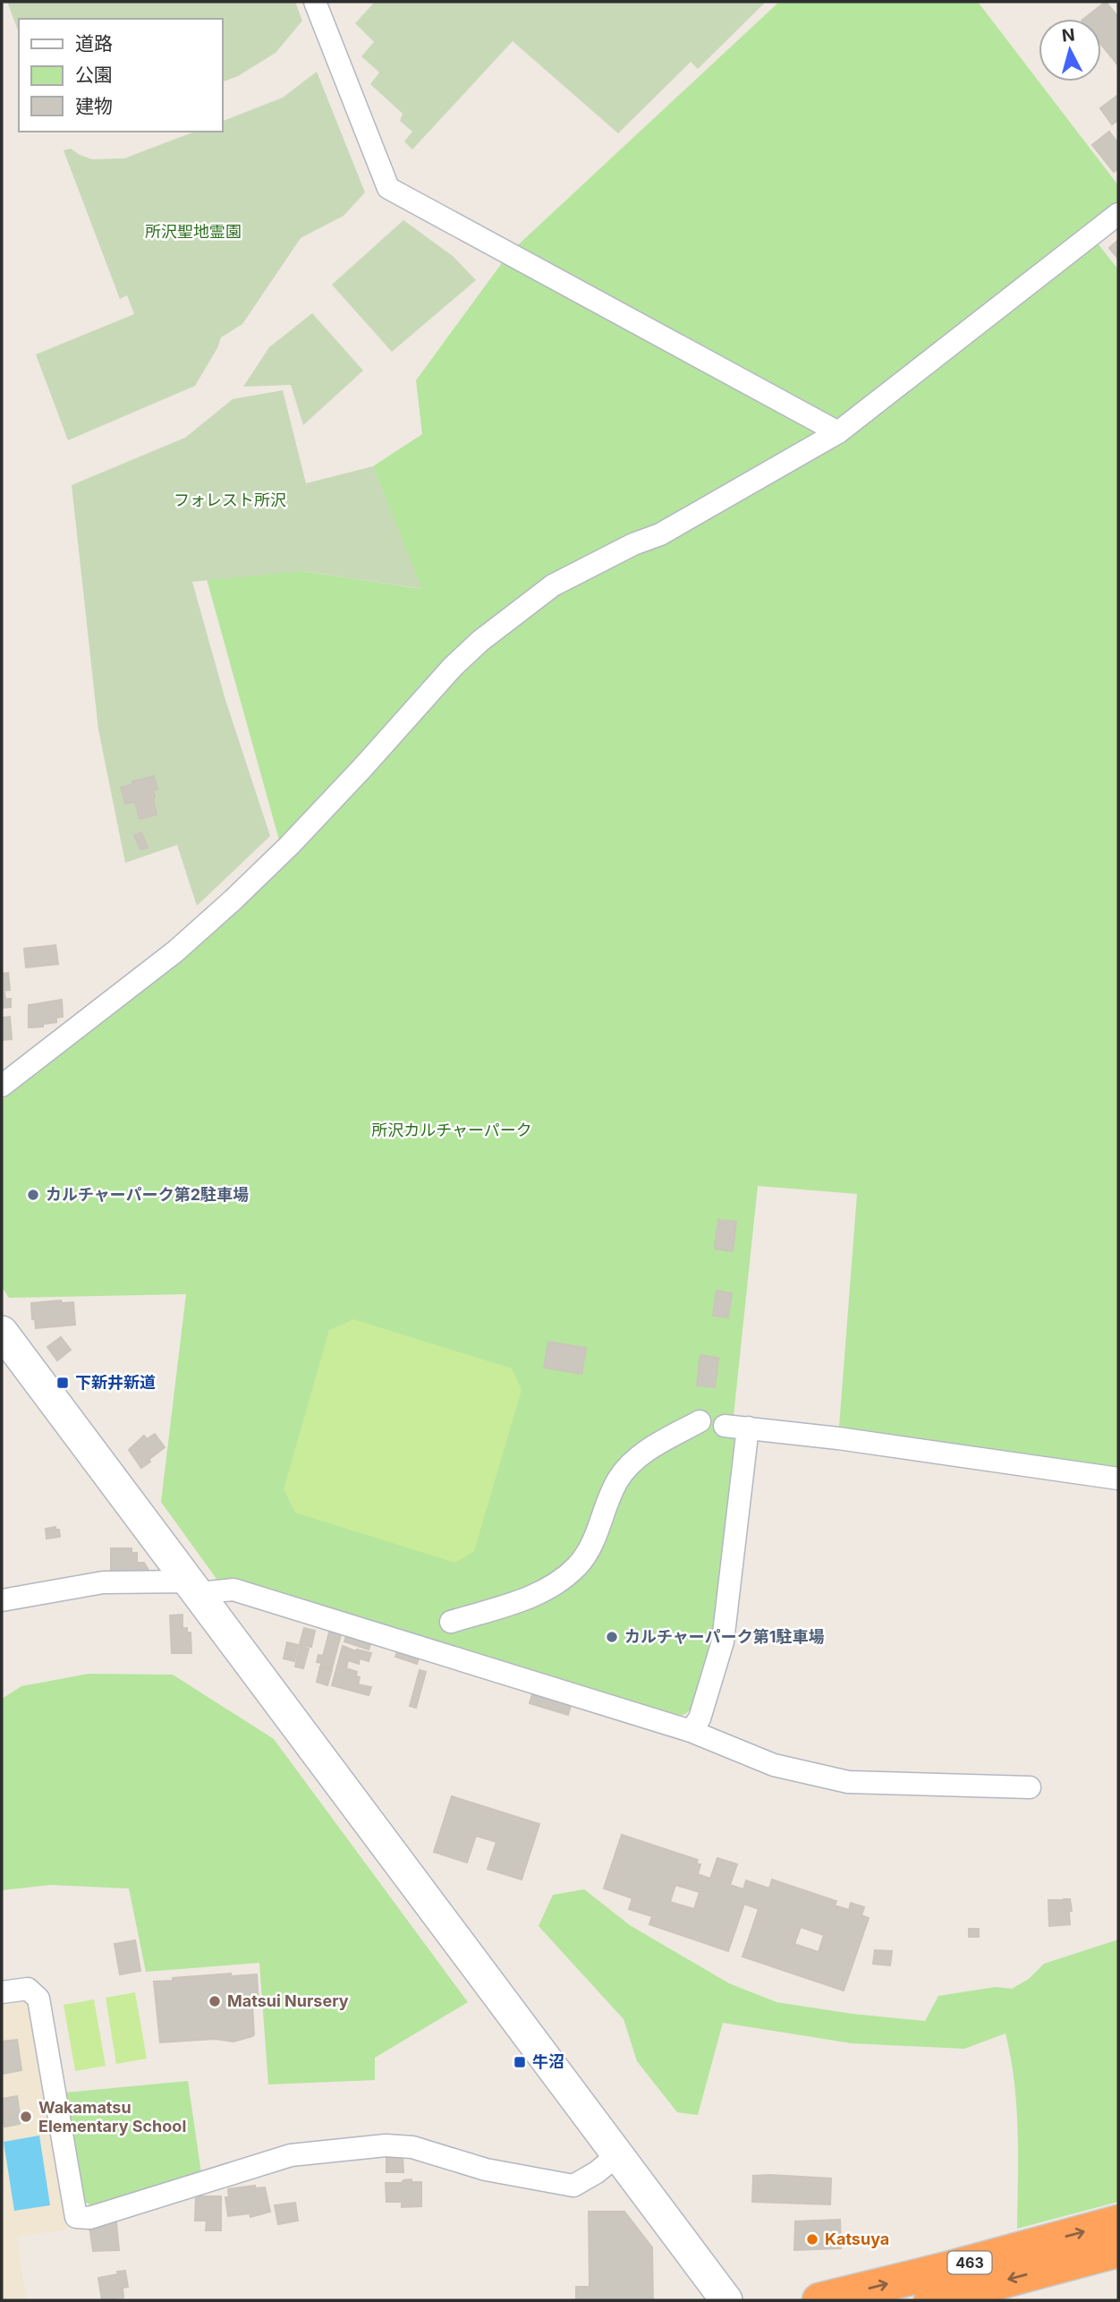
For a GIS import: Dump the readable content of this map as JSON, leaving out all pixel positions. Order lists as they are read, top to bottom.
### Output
{
  "streets": {
    "highway": ["463"]
  },
  "parks": ["所沢聖地霊園", "フォレスト所沢", "所沢カルチャーパーク"],
  "places": {
    "other": [
      "カルチャーパーク第2駐車場",
      "カルチャーパーク第1駐車場",
      "Matsui Nursery",
      "Wakamatsu Elementary School",
      "Katsuya"
    ],
    "transit": ["下新井新道", "牛沼"]
  },
  "legend": ["道路", "公園", "建物"],
  "north": "top"
}
